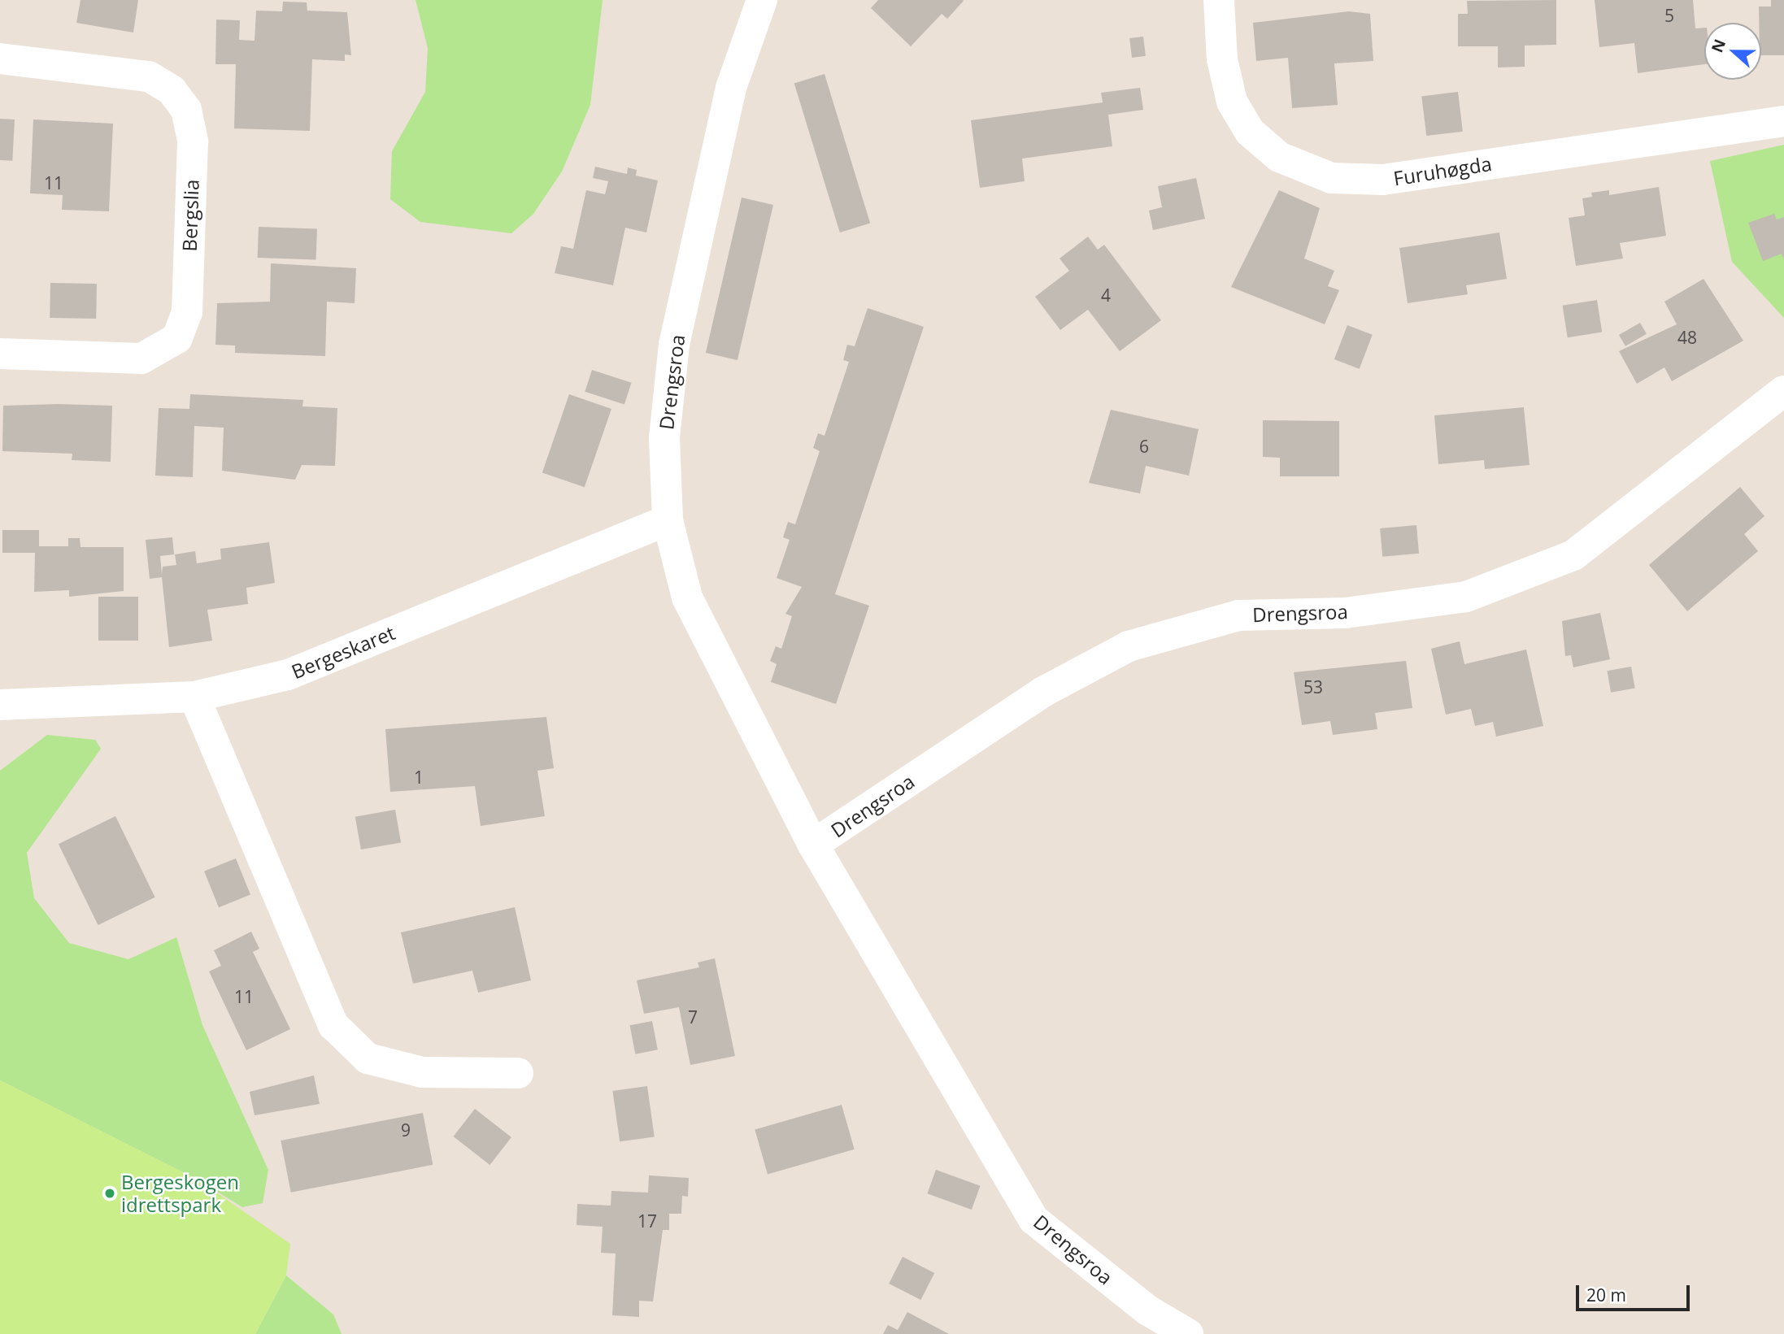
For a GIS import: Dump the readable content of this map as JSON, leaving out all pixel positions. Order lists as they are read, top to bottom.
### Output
{
  "streets": {
    "street": [
      "Furuhøgda",
      "Bergslia",
      "Drengsroa",
      "Bergeskaret"
    ]
  },
  "crossings": [
    ["Drengsroa", "Bergeskaret"]
  ],
  "places": ["Bergeskogen idrettspark"],
  "house_numbers": [
    "5",
    "11",
    "4",
    "48",
    "6",
    "53",
    "1",
    "11",
    "7",
    "9",
    "17"
  ],
  "scale_bar": "20 m",
  "north": "left"
}
